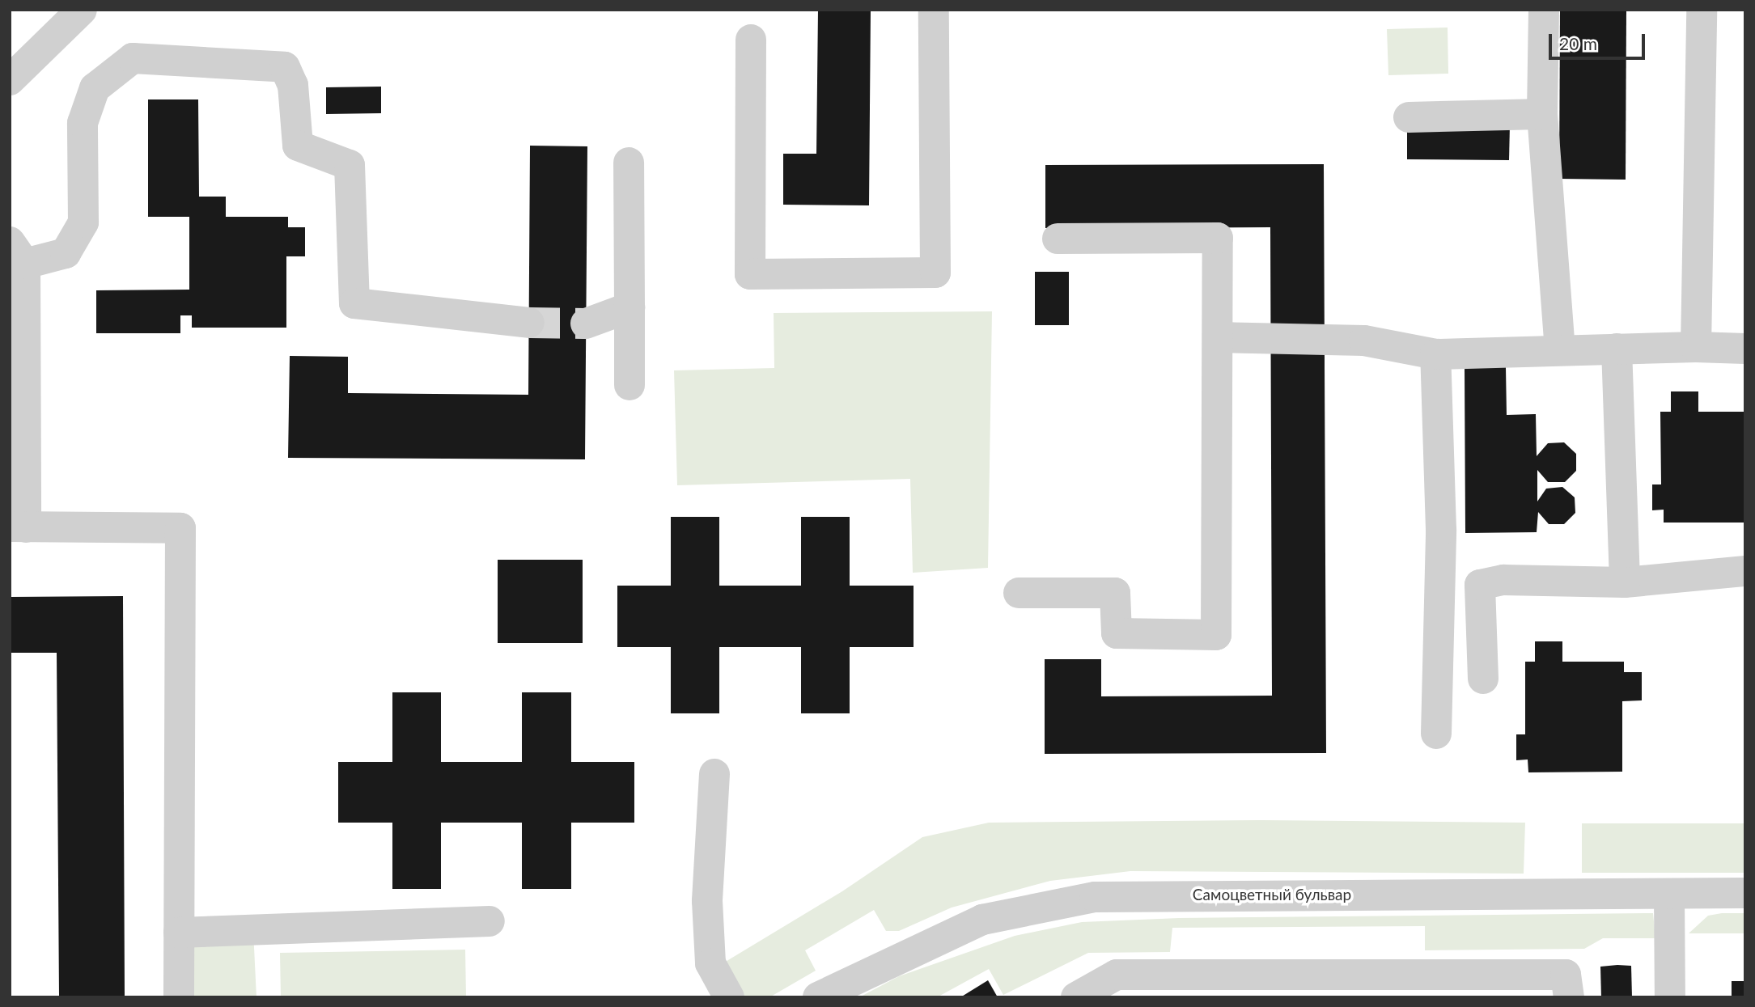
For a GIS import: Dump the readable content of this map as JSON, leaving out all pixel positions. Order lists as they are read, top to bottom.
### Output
{
  "streets": {
    "street": ["Самоцветный бульвар"]
  },
  "scale_bar": "20 m"
}
